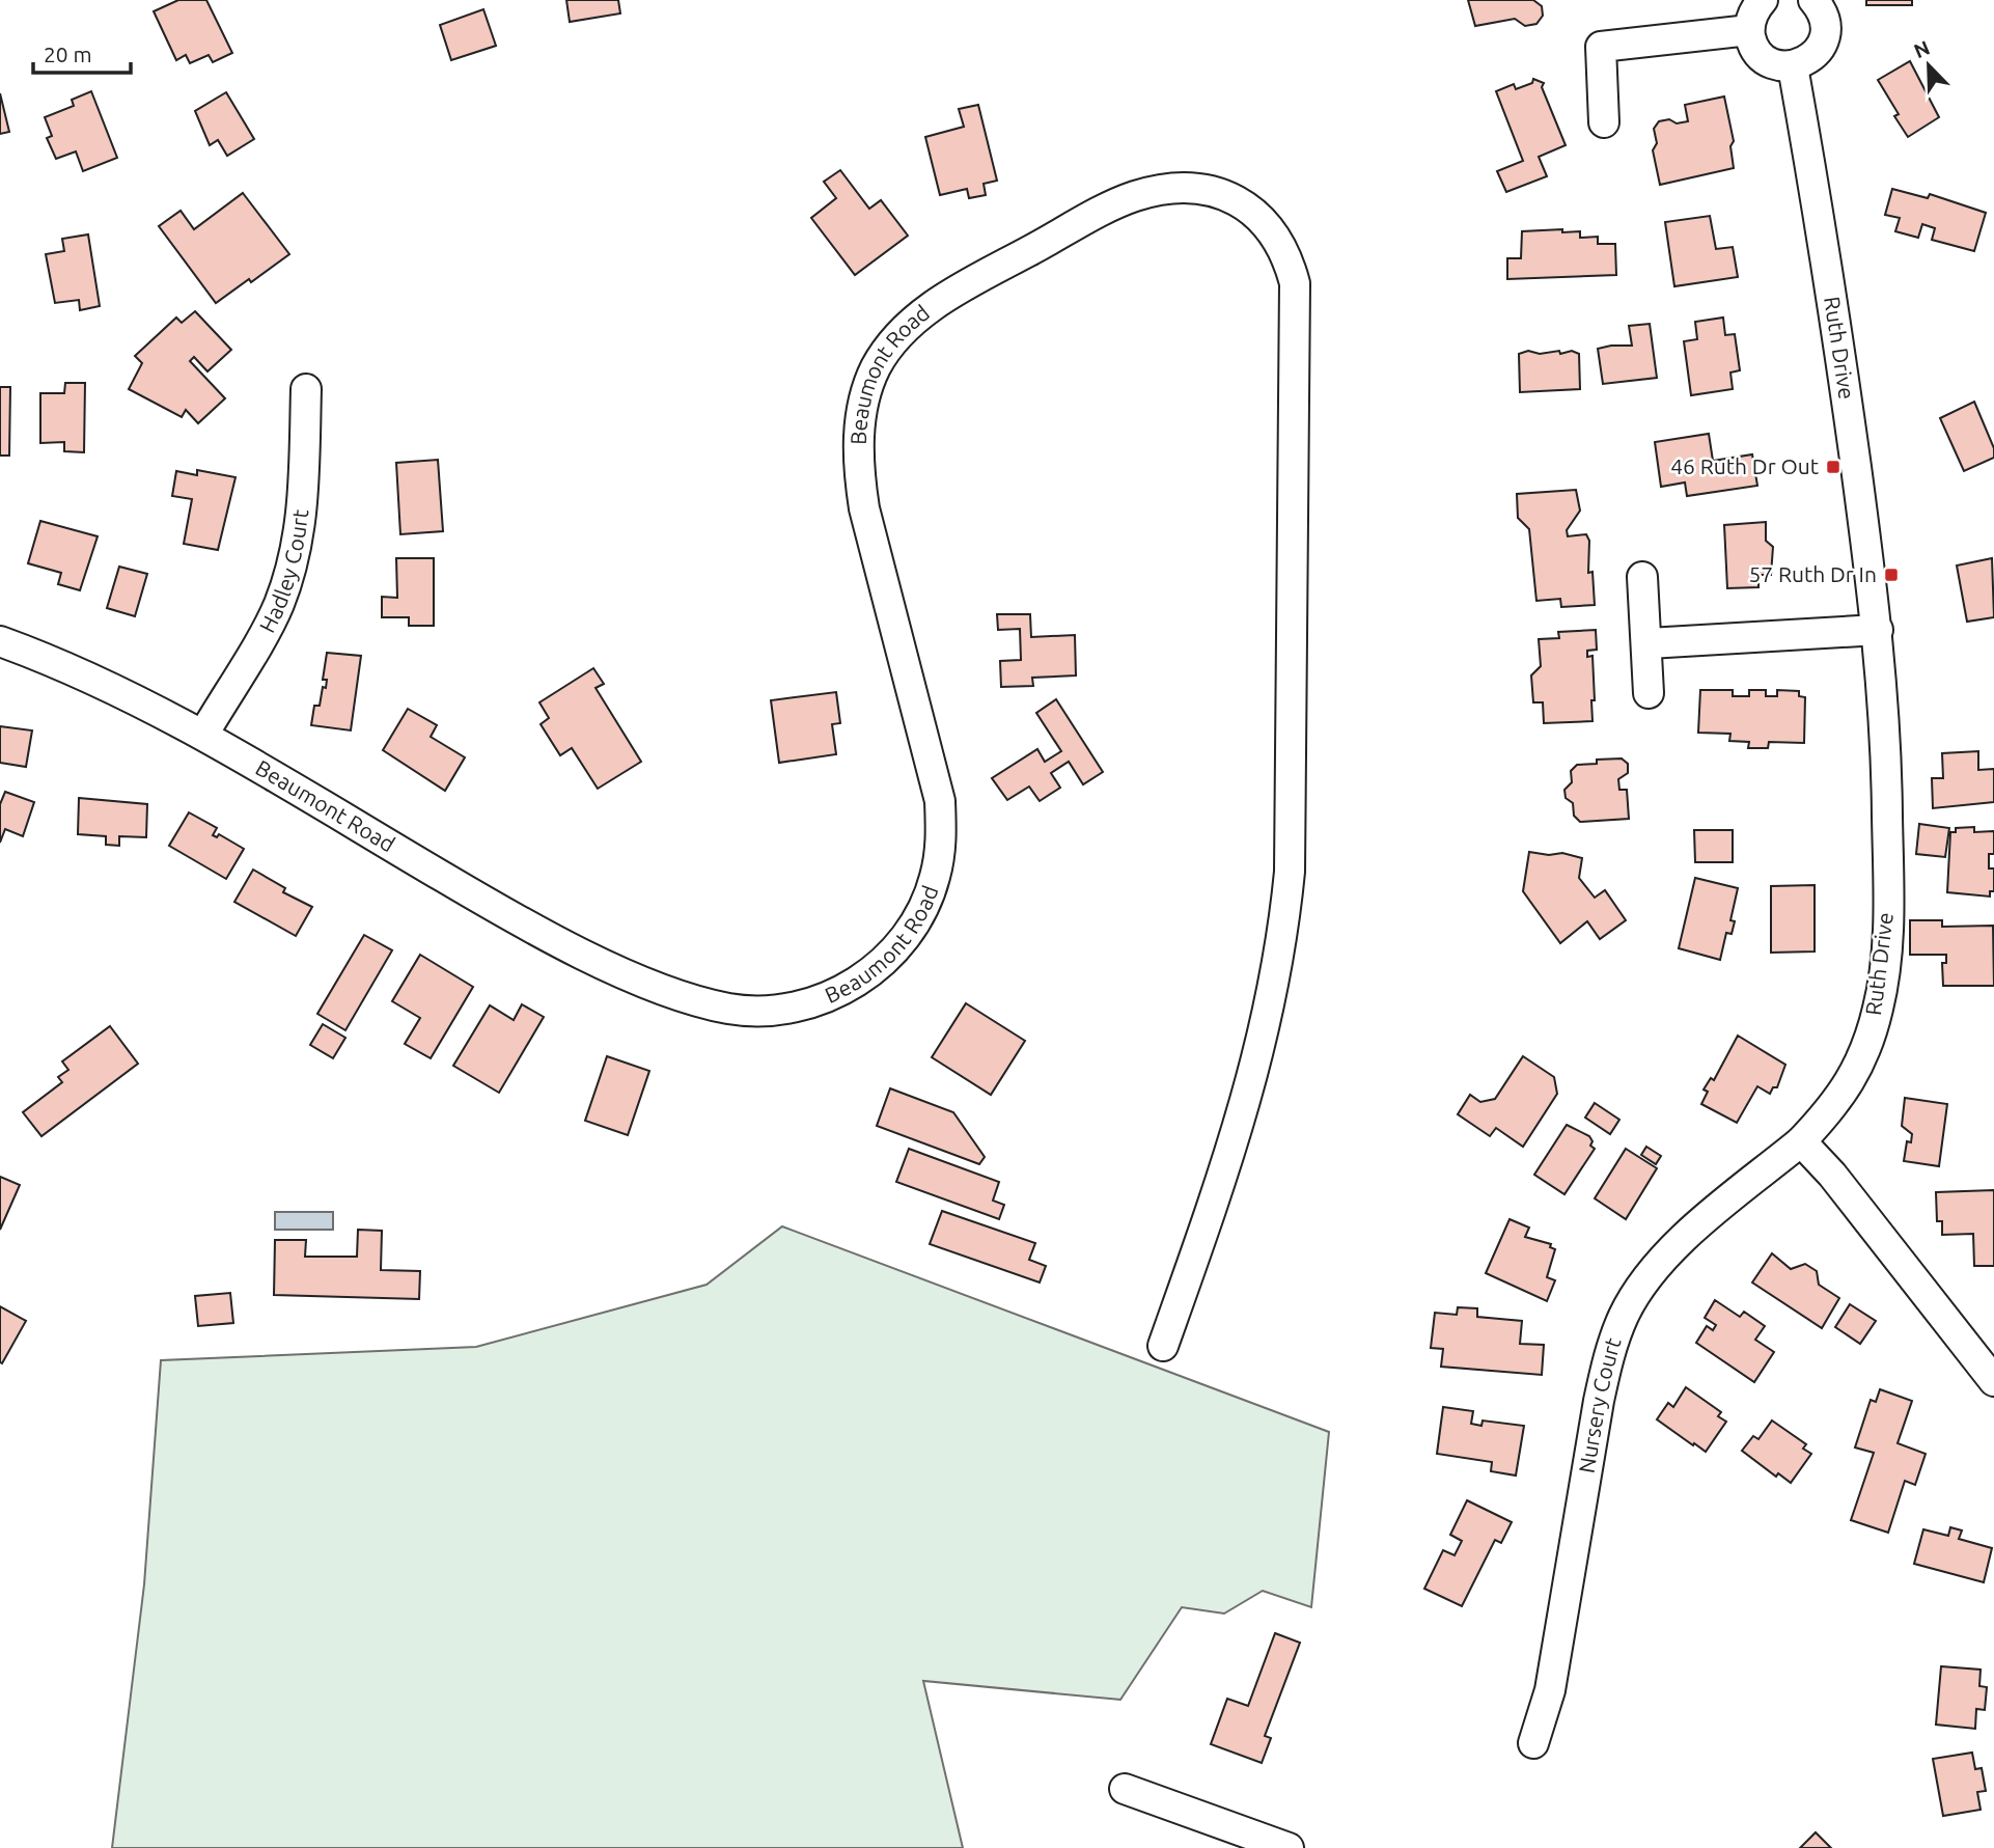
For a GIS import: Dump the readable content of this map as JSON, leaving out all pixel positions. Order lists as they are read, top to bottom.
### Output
{
  "streets": {
    "street": [
      "Ruth Drive",
      "Beaumont Road",
      "Hadley Court",
      "Nursery Court"
    ]
  },
  "crossings": [
    ["Ruth Drive", "Nursery Court"],
    ["Beaumont Road", "Hadley Court"]
  ],
  "places": {
    "transit": ["46 Ruth Dr Out", "57 Ruth Dr In"]
  },
  "scale_bar": "20 m",
  "north": "top left"
}
